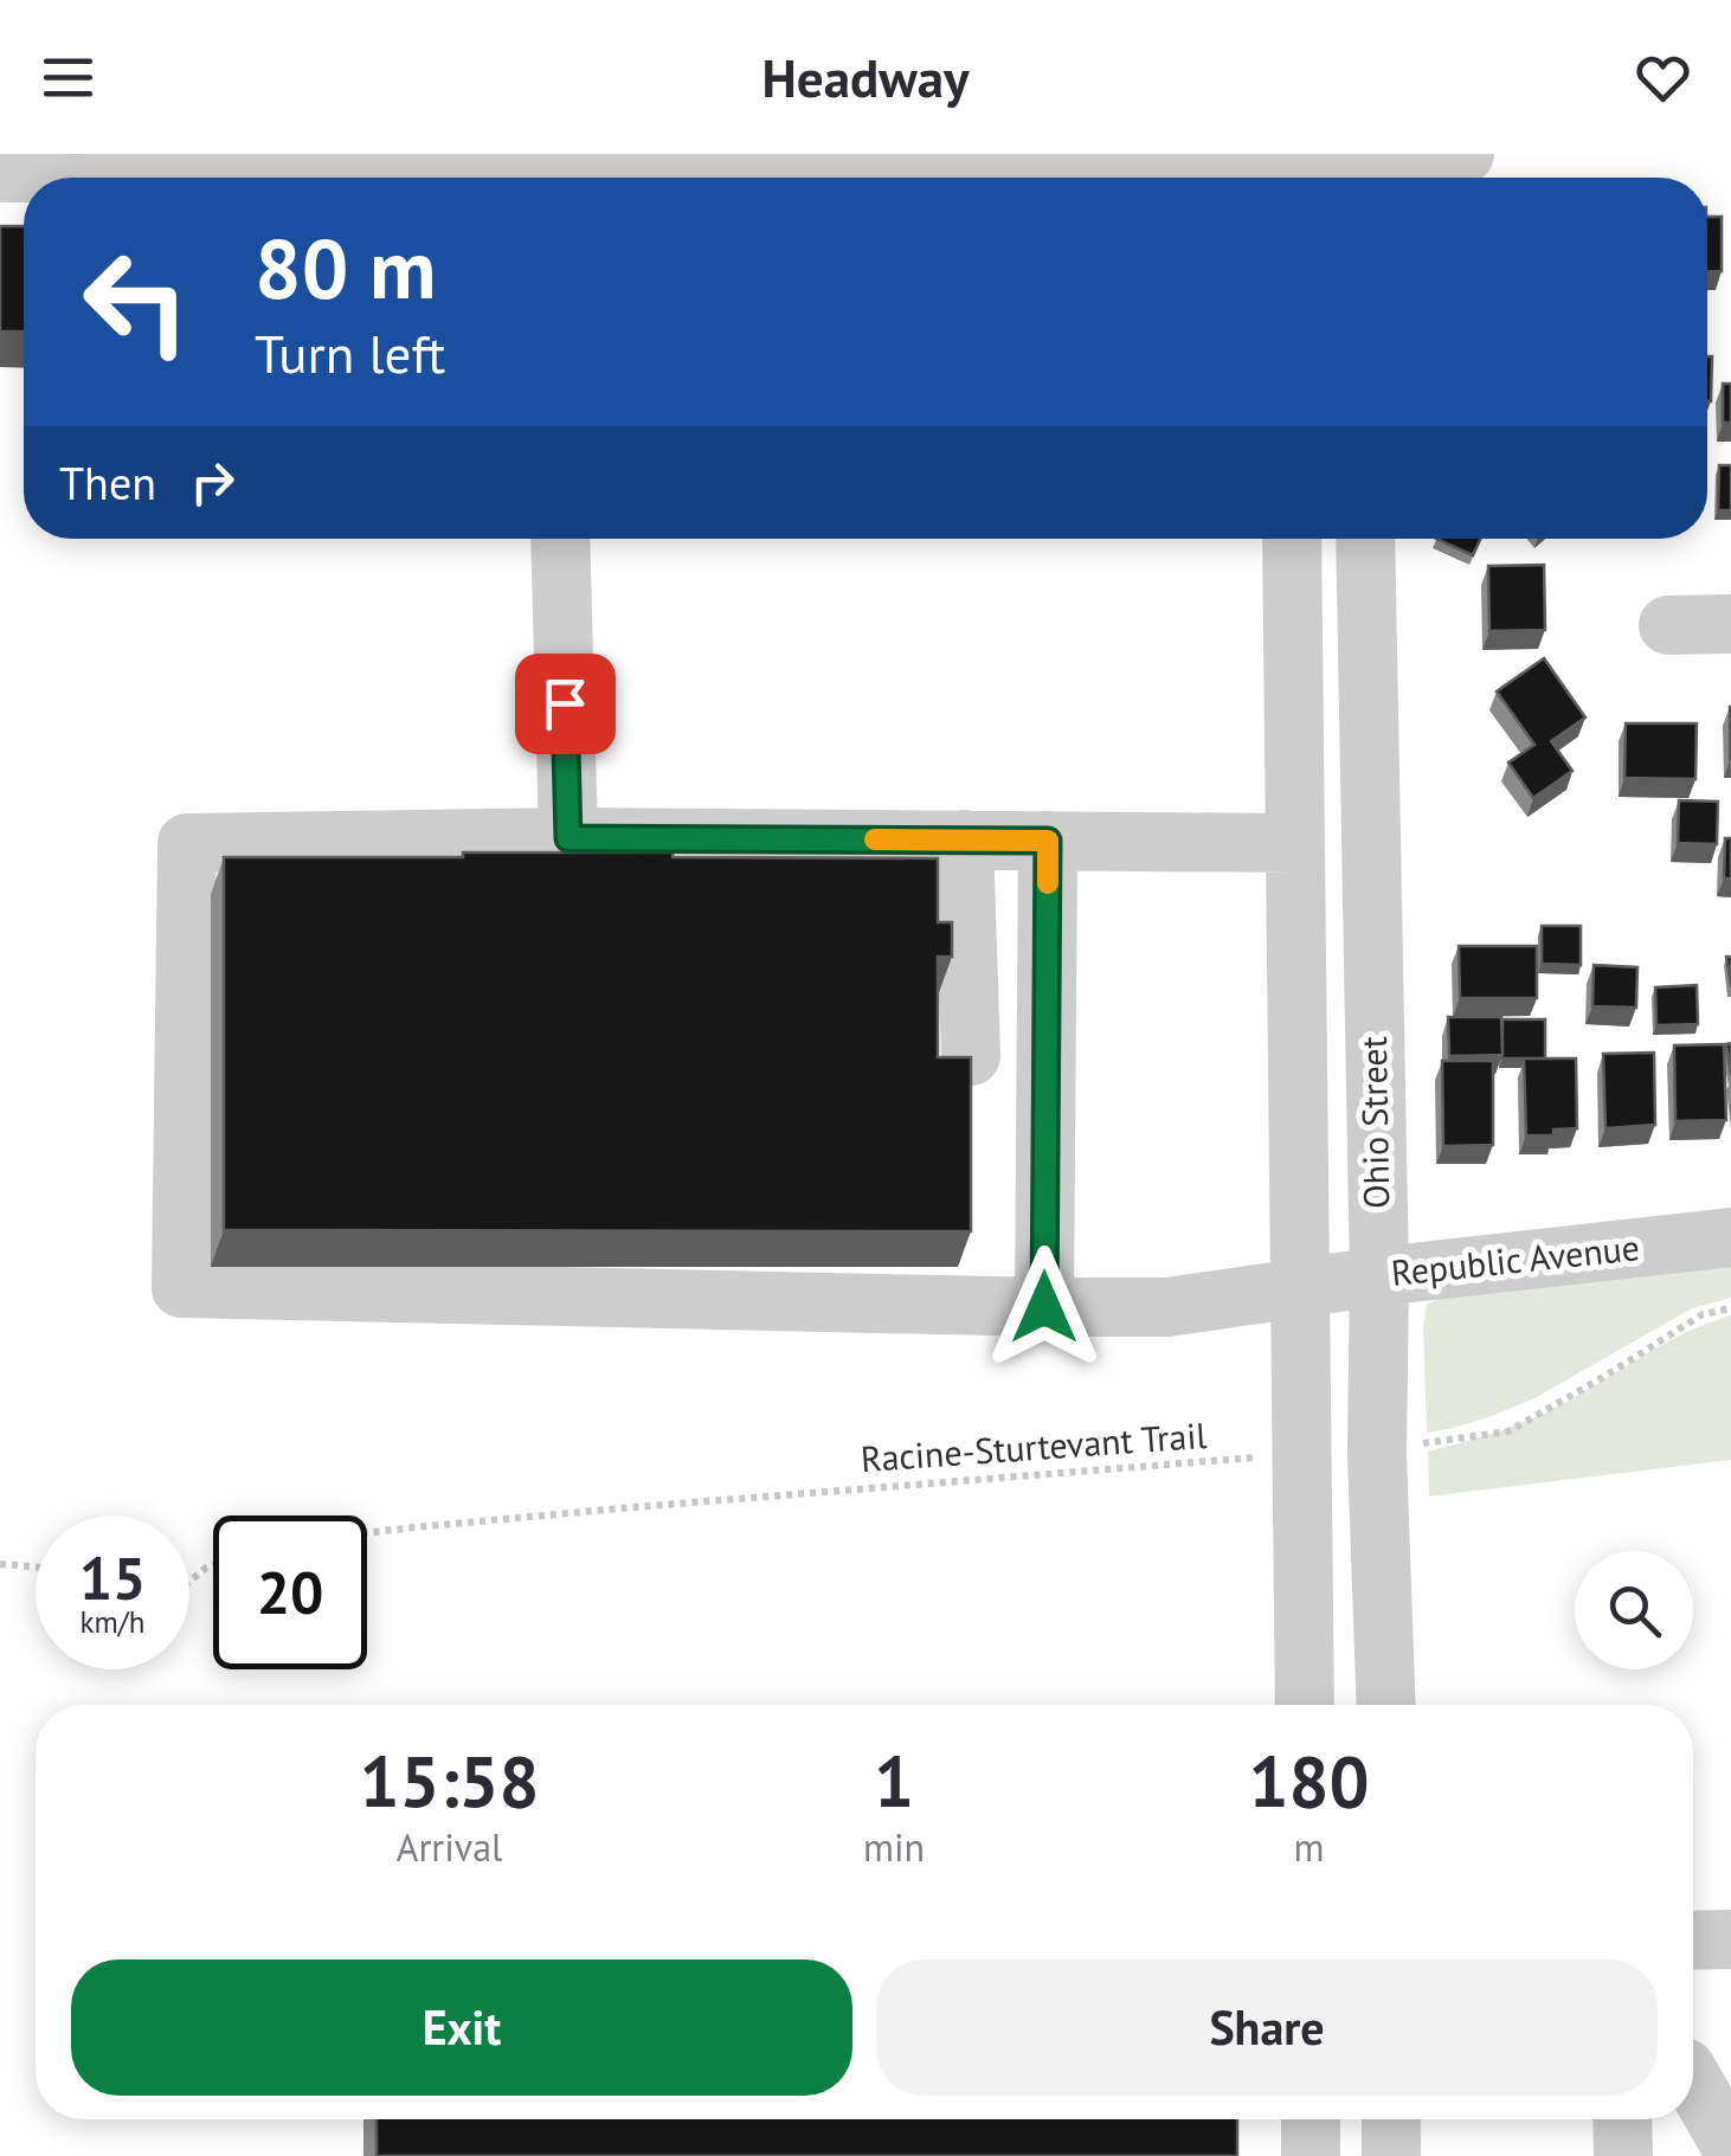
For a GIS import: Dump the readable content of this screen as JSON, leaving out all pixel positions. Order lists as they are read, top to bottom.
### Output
{
  "streets": {
    "street": ["Ohio Street", "Republic Avenue"],
    "path": ["Racine-Sturtevant Trail"]
  },
  "crossings": [
    ["Ohio Street", "Republic Avenue"]
  ],
  "page": {
    "header": "Headway",
    "turn": ["80 m", "Turn left"],
    "then": "Then",
    "speed": "15 km/h",
    "limit": "20",
    "eta": [
      "15:58",
      "Arrival",
      "1",
      "min",
      "180",
      "m"
    ],
    "buttons": ["Exit", "Share"]
  }
}
